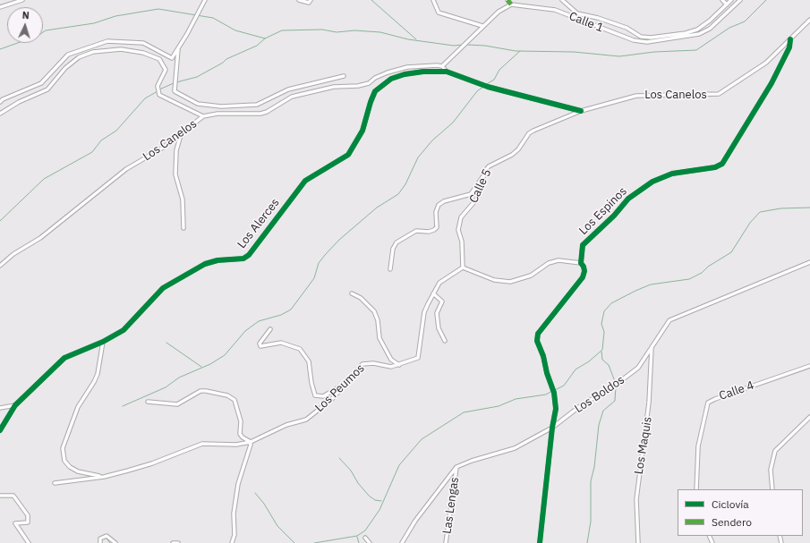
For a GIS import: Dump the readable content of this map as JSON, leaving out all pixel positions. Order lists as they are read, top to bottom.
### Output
{
  "streets": {
    "street": [
      "Calle 1",
      "Los Canelos",
      "Calle 5",
      "Los Espinos",
      "Los Alerces",
      "Los Peumos",
      "Calle 4",
      "Los Boldos",
      "Los Maquis",
      "Las Lengas"
    ]
  },
  "crossings": [
    ["Los Canelos", "Calle 5"],
    ["Los Canelos", "Los Espinos"],
    ["Calle 5", "Los Peumos"],
    ["Los Espinos", "Los Boldos"],
    ["Los Boldos", "Los Maquis"],
    ["Los Boldos", "Las Lengas"]
  ],
  "legend": ["Ciclovía", "Sendero"],
  "north": "top"
}
